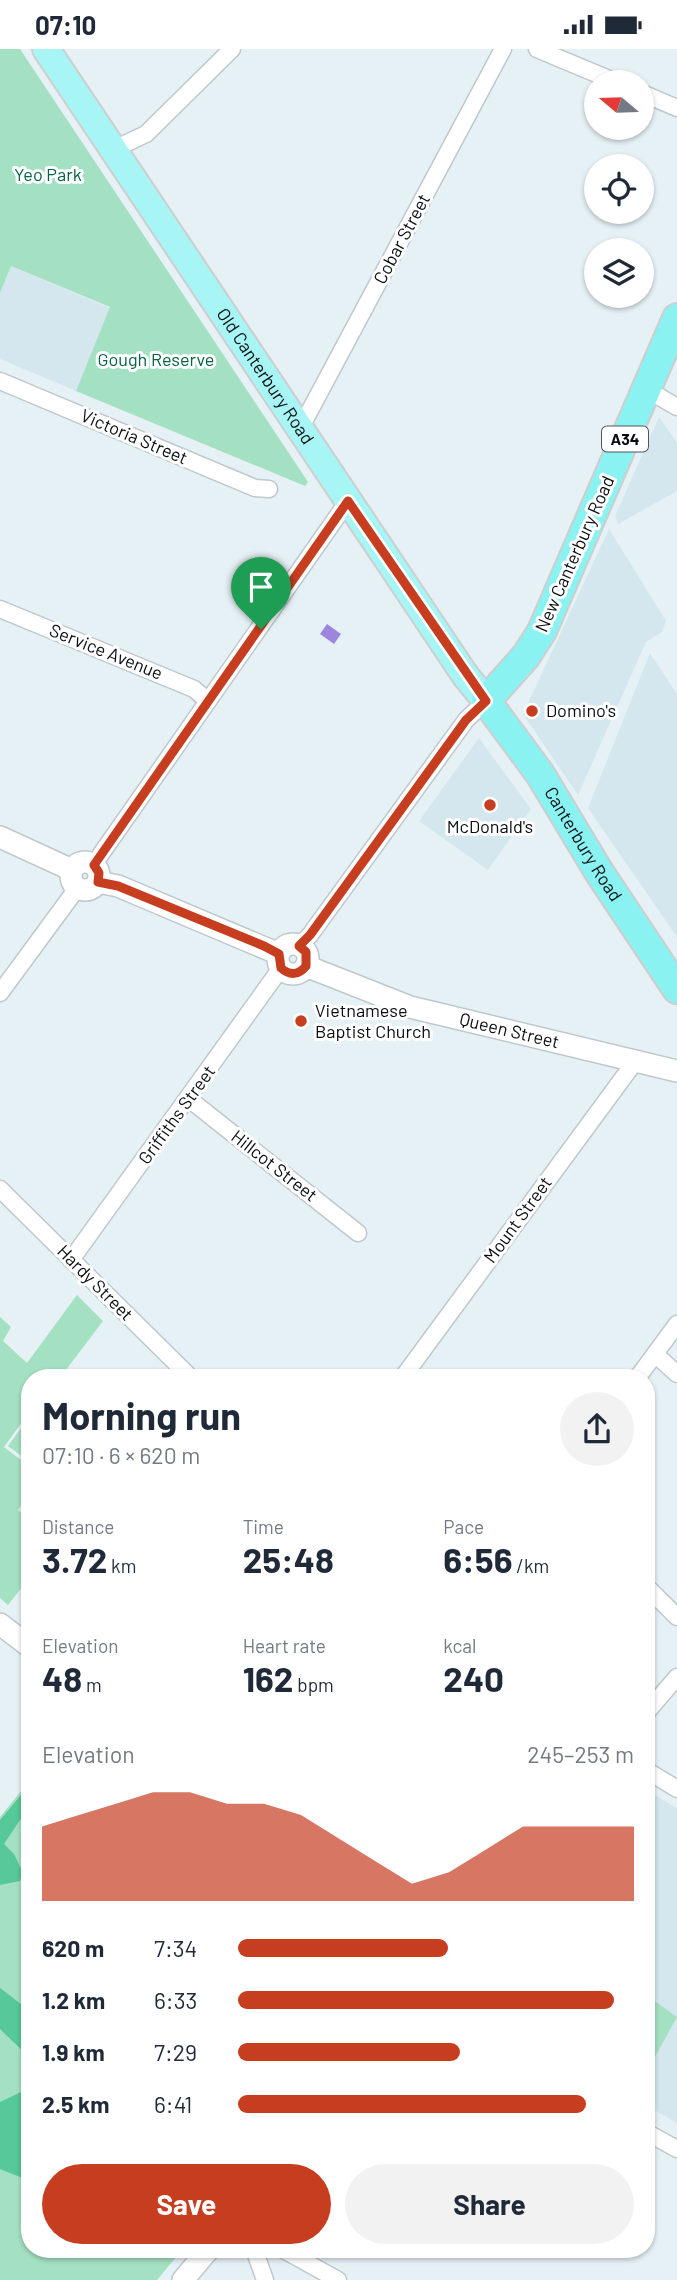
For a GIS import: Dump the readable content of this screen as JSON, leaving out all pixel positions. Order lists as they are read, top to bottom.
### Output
{
  "streets": {
    "highway": ["A34", "New Canterbury Road", "Canterbury Road"],
    "main road": ["Old Canterbury Road"],
    "street": [
      "Cobar Street",
      "Victoria Street",
      "Service Avenue",
      "Queen Street",
      "Griffiths Street",
      "Hillcot Street",
      "Mount Street",
      "Hardy Street"
    ]
  },
  "crossings": [
    ["Cobar Street", "Old Canterbury Road"],
    ["Old Canterbury Road", "New Canterbury Road"],
    ["Old Canterbury Road", "Canterbury Road"],
    ["Old Canterbury Road", "Griffiths Street"],
    ["New Canterbury Road", "Canterbury Road"],
    ["New Canterbury Road", "Griffiths Street"],
    ["Canterbury Road", "Griffiths Street"],
    ["Queen Street", "Griffiths Street"],
    ["Queen Street", "Mount Street"],
    ["Griffiths Street", "Hillcot Street"],
    ["Griffiths Street", "Hardy Street"]
  ],
  "parks": ["Yeo Park", "Gough Reserve"],
  "places": ["Domino's", "McDonald's", "Vietnamese Baptist Church"],
  "north": "left",
  "page": {
    "status": "07:10",
    "heading": ["Morning run", "07:10 · 6 × 620 m"],
    "stats": [
      ["Distance", "3.72 km"],
      ["Time", "25:48"],
      ["Pace", "6:56 /km"],
      ["Elevation", "48 m"],
      ["Heart rate", "162 bpm"],
      ["kcal", "240"]
    ],
    "chart": ["Elevation", "245–253 m"],
    "list": [
      {
        "name": "620 m",
        "note": "7:34"
      },
      {
        "name": "1.2 km",
        "note": "6:33"
      },
      {
        "name": "1.9 km",
        "note": "7:29"
      },
      {
        "name": "2.5 km",
        "note": "6:41"
      }
    ],
    "buttons": ["Save", "Share"]
  }
}
